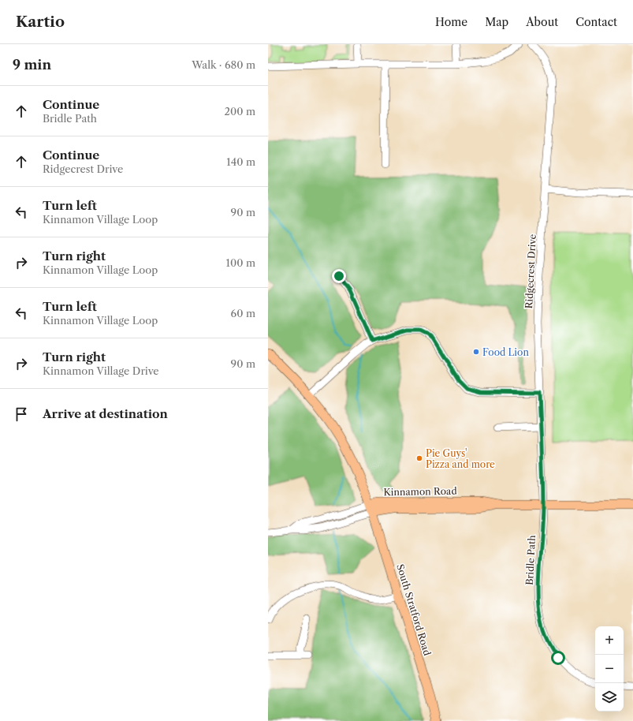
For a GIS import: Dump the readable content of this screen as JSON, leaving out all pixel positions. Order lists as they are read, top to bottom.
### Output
{
  "streets": {
    "main road": ["Kinnamon Road", "South Stratford Road"],
    "street": ["Ridgecrest Drive", "Bridle Path"]
  },
  "crossings": [
    ["Ridgecrest Drive", "Kinnamon Road"],
    ["Ridgecrest Drive", "Bridle Path"],
    ["Kinnamon Road", "Bridle Path"],
    ["Kinnamon Road", "South Stratford Road"]
  ],
  "places": ["Food Lion", "Pie Guys' Pizza and more"],
  "page": {
    "header": "Kartio",
    "nav": [
      "Home",
      "Map",
      "About",
      "Contact"
    ],
    "heading": ["9 min", "Walk · 680 m"],
    "list": [
      ["Continue", "Bridle Path", "200 m"],
      ["Continue", "Ridgecrest Drive", "140 m"],
      ["Turn left", "Kinnamon Village Loop", "90 m"],
      ["Turn right", "Kinnamon Village Loop", "100 m"],
      ["Turn left", "Kinnamon Village Loop", "60 m"],
      ["Turn right", "Kinnamon Village Drive", "90 m"],
      "Arrive at destination"
    ],
    "map_buttons": ["+", "−"]
  }
}
